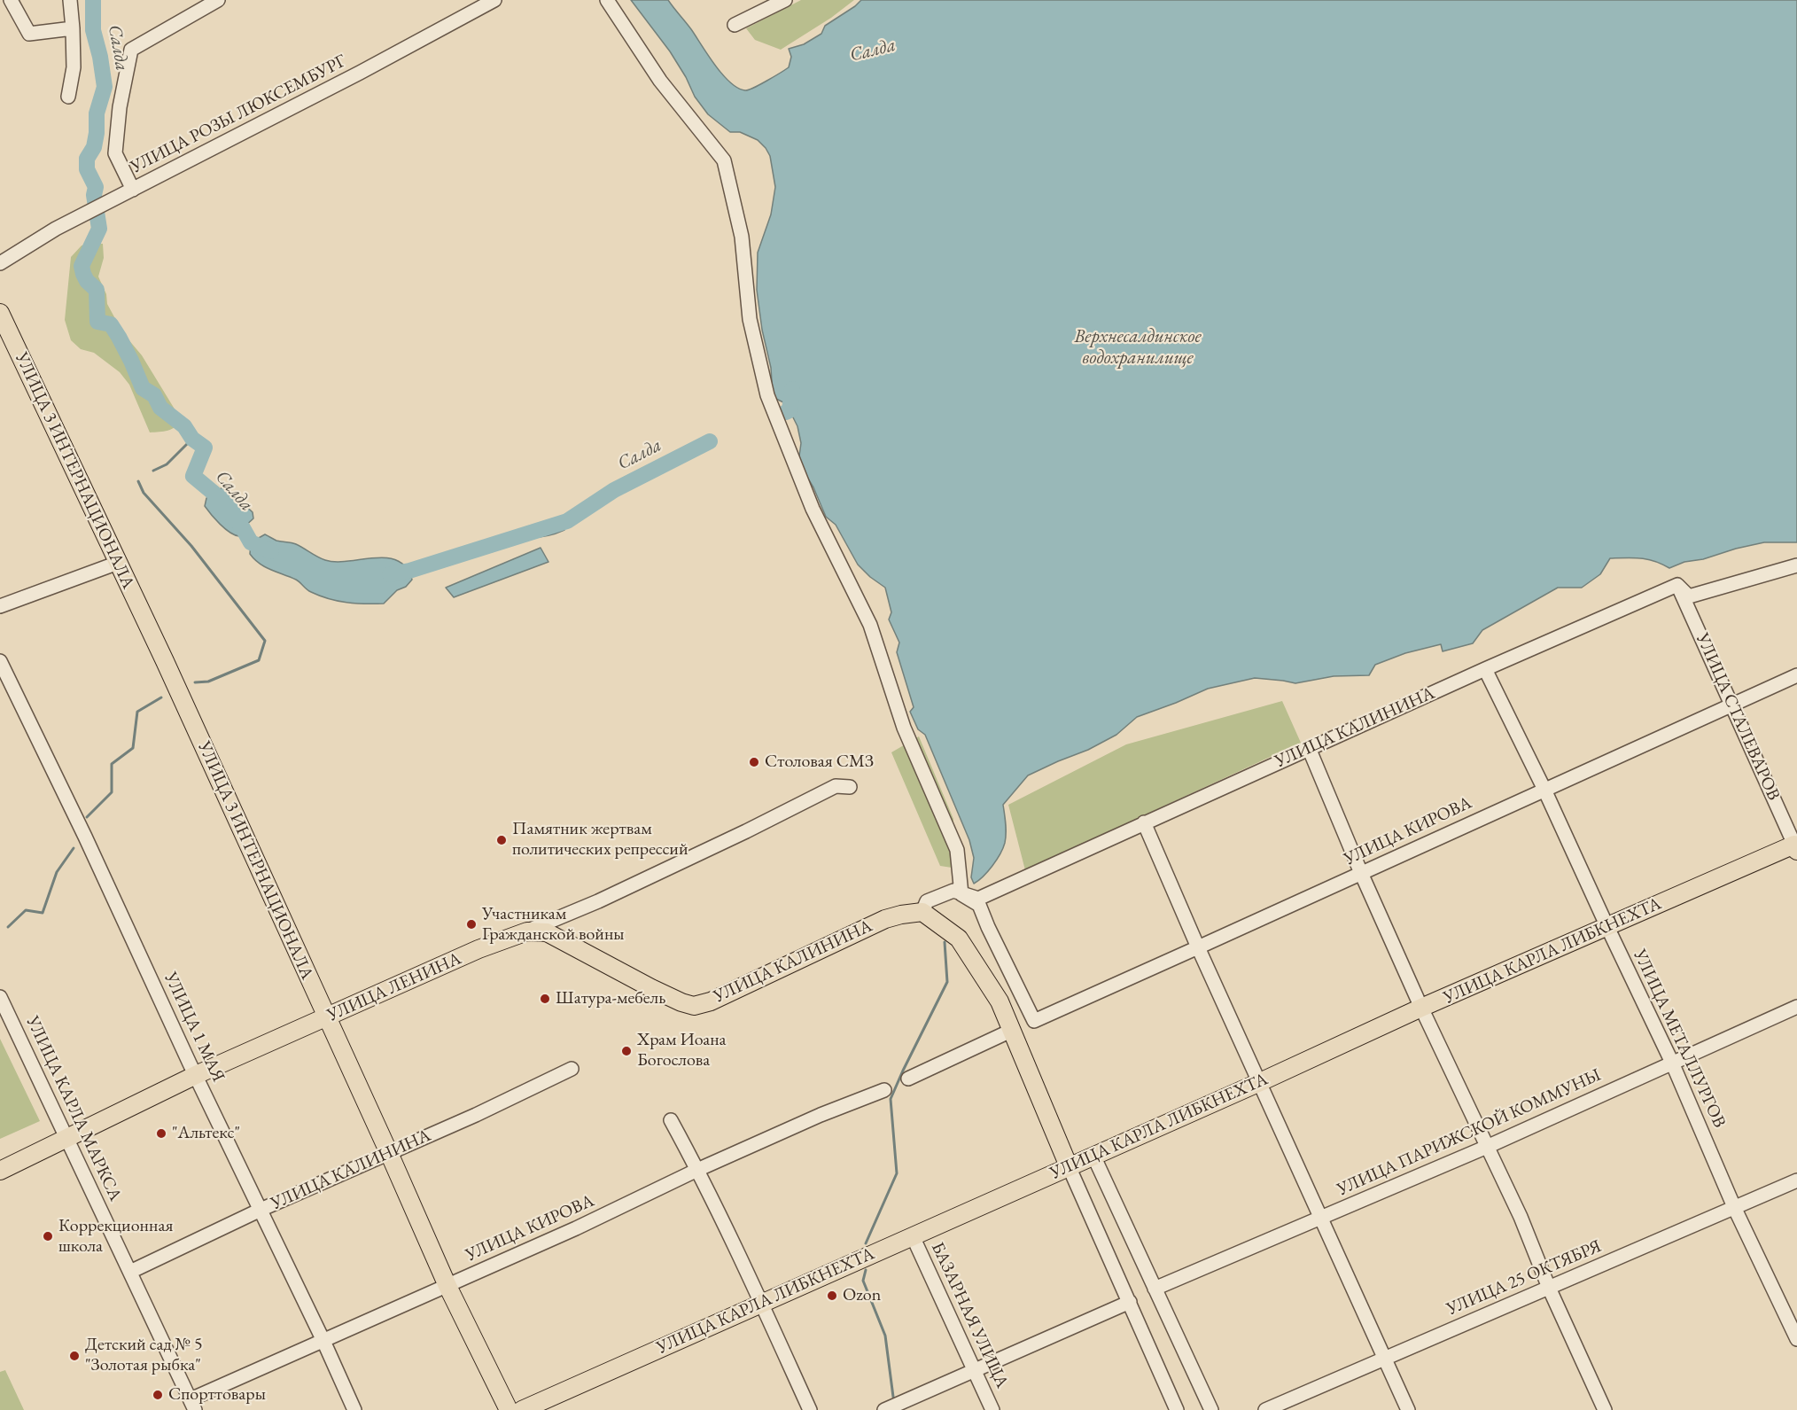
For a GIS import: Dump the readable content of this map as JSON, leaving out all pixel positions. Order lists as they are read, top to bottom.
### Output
{
  "streets": {
    "main road": [
      "УЛИЦА 3 ИНТЕРНАЦИОНАЛА",
      "УЛИЦА КАЛИНИНА",
      "УЛИЦА КАРЛА ЛИБКНЕХТА",
      "УЛИЦА ЛЕНИНА"
    ],
    "street": [
      "УЛИЦА РОЗЫ ЛЮКСЕМБУРГ",
      "УЛИЦА СТАЛЕВАРОВ",
      "УЛИЦА КИРОВА",
      "УЛИЦА 1 МАЯ",
      "УЛИЦА МЕТАЛЛУРГОВ",
      "УЛИЦА КАРЛА МАРКСА",
      "УЛИЦА ПАРИЖСКОЙ КОММУНЫ",
      "УЛИЦА 25 ОКТЯБРЯ",
      "БАЗАРНАЯ УЛИЦА"
    ]
  },
  "crossings": [
    ["УЛИЦА 3 ИНТЕРНАЦИОНАЛА", "УЛИЦА КАЛИНИНА"],
    ["УЛИЦА 3 ИНТЕРНАЦИОНАЛА", "УЛИЦА КИРОВА"],
    ["УЛИЦА 3 ИНТЕРНАЦИОНАЛА", "УЛИЦА ЛЕНИНА"],
    ["УЛИЦА СТАЛЕВАРОВ", "УЛИЦА КАЛИНИНА"],
    ["УЛИЦА СТАЛЕВАРОВ", "УЛИЦА КИРОВА"],
    ["УЛИЦА СТАЛЕВАРОВ", "УЛИЦА КАРЛА ЛИБКНЕХТА"],
    ["УЛИЦА КАЛИНИНА", "УЛИЦА КИРОВА"],
    ["УЛИЦА КАЛИНИНА", "УЛИЦА ЛЕНИНА"],
    ["УЛИЦА КАЛИНИНА", "УЛИЦА 1 МАЯ"],
    ["УЛИЦА КАЛИНИНА", "УЛИЦА МЕТАЛЛУРГОВ"],
    ["УЛИЦА КАЛИНИНА", "УЛИЦА КАРЛА МАРКСА"],
    ["УЛИЦА КИРОВА", "УЛИЦА 1 МАЯ"],
    ["УЛИЦА КИРОВА", "УЛИЦА МЕТАЛЛУРГОВ"],
    ["УЛИЦА КИРОВА", "УЛИЦА КАРЛА МАРКСА"],
    ["УЛИЦА КАРЛА ЛИБКНЕХТА", "УЛИЦА МЕТАЛЛУРГОВ"],
    ["УЛИЦА КАРЛА ЛИБКНЕХТА", "БАЗАРНАЯ УЛИЦА"],
    ["УЛИЦА ЛЕНИНА", "УЛИЦА 1 МАЯ"],
    ["УЛИЦА ЛЕНИНА", "УЛИЦА КАРЛА МАРКСА"],
    ["УЛИЦА МЕТАЛЛУРГОВ", "УЛИЦА ПАРИЖСКОЙ КОММУНЫ"],
    ["УЛИЦА МЕТАЛЛУРГОВ", "УЛИЦА 25 ОКТЯБРЯ"]
  ],
  "water": ["Салда", "Верхнесалдинское водохранилище"],
  "places": [
    "Столовая СМЗ",
    "Памятник жертвам политических репрессий",
    "Участникам Гражданской войны",
    "Шатура-мебель",
    "Храм Иоана Богослова",
    "\"Альтекс\"",
    "Коррекционная школа",
    "Ozon",
    "Детский сад № 5 \"Золотая рыбка\"",
    "Спорттовары"
  ]
}
